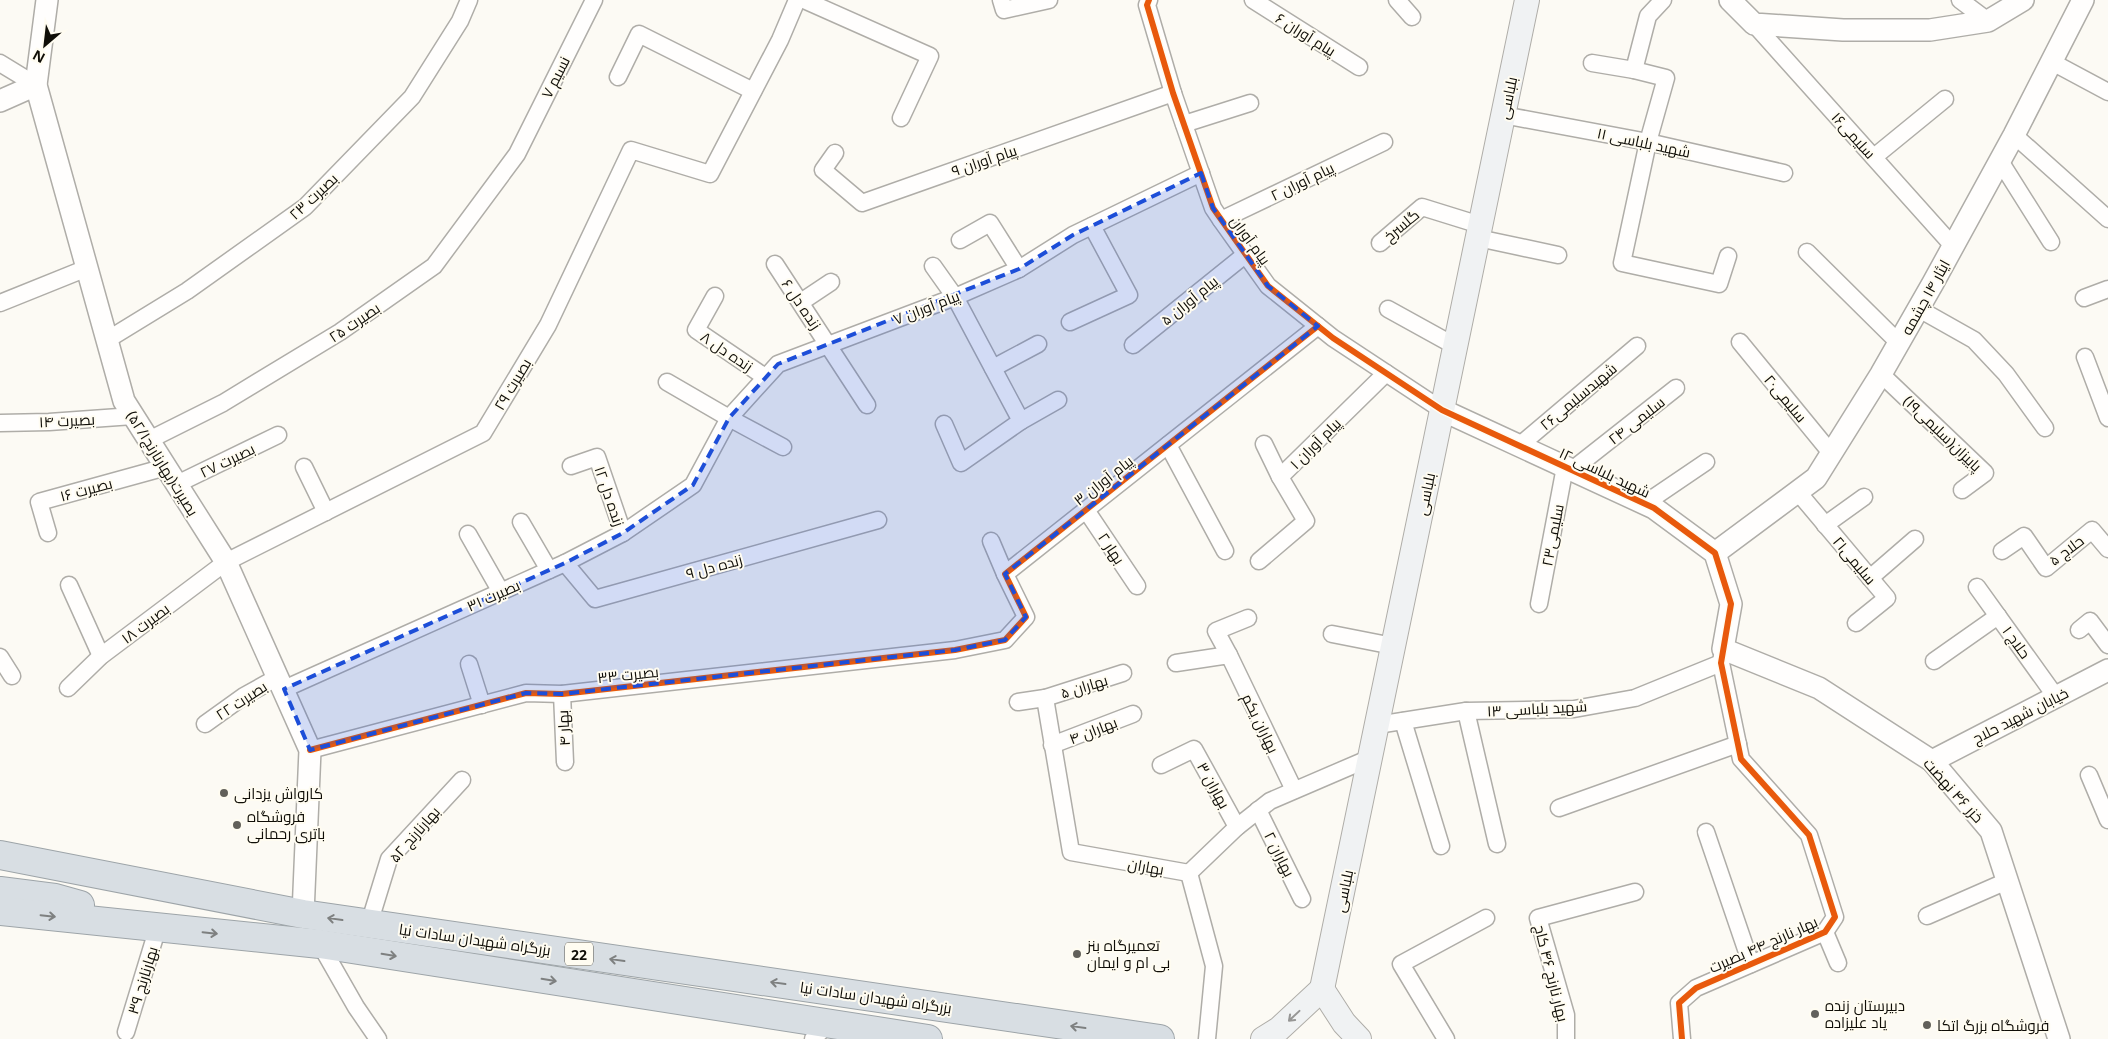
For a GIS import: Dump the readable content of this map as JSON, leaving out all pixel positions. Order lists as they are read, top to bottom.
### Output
{
  "streets": {
    "highway": ["بزرگراه شهیدان سادات نیا", "22"],
    "main road": ["بلباسی"],
    "street": [
      "پیام آوران ۶",
      "نسیم ۷",
      "سلیمی۱۶",
      "شهید بلباسی ١١",
      "پیام آوران ۹",
      "پیام آوران ۲",
      "بصیرت ۲۳",
      "گلسرخ",
      "پیام آوران",
      "ایثار ۱۴ چشمه",
      "پیام آوران ۵",
      "زنده دل ۶",
      "پیام آوران ۷",
      "بصیرت ۲۵",
      "زنده دل ۸",
      "بصیرت ۲۹",
      "شهیدسلیمی۲۶",
      "سلیمی۲۰",
      "بصیرت ۱۴",
      "سلیمی ۲۴",
      "پاییزان(سلیمی۱۹)",
      "پیام آوران ۱",
      "بصیرت ۲۷",
      "بصیرت(بهارنارنج۵۲/۱)",
      "شهید بلباسی ١٢",
      "پیام آوران ۳",
      "بصیرت ۱۶",
      "زنده دل ۱۲",
      "سلیمی۲۳",
      "بهار ۲",
      "حلاج ۵",
      "سلیمی۲۱",
      "زنده دل ۹",
      "بصیرت ۳۱",
      "بصیرت ۱۸",
      "حلاج ۱",
      "بصیرت ۳۳",
      "بهاران ۵",
      "بصیرت ۲۲",
      "شهید بلباسی ١٣",
      "خیابان شهید حلاج",
      "بهاران یکم",
      "بهار ۴",
      "بهاران ۴",
      "بهاران ۳",
      "خزر ۴۶ نهضت",
      "بهارنارنج ۵۲",
      "بهاران ۲",
      "بهاران",
      "بهار نارنج ۴۴ بصیرت",
      "بهار نارنج ۴۶ کاج",
      "بهارنارنج ۳۹"
    ]
  },
  "crossings": [
    ["نسیم ۷", "بصیرت ۲۵"],
    ["بلباسی", "شهید بلباسی ١١"],
    ["بلباسی", "گلسرخ"],
    ["بلباسی", "پیام آوران"],
    ["بلباسی", "شهید بلباسی ١٢"],
    ["بلباسی", "شهید بلباسی ١٣"],
    ["سلیمی۱۶", "ایثار ۱۴ چشمه"],
    ["پیام آوران ۹", "پیام آوران"],
    ["پیام آوران ۲", "پیام آوران"],
    ["بصیرت ۲۳", "بصیرت(بهارنارنج۵۲/۱)"],
    ["پیام آوران", "پیام آوران ۵"],
    ["پیام آوران", "پیام آوران ۷"],
    ["پیام آوران", "پیام آوران ۱"],
    ["پیام آوران", "شهید بلباسی ١٢"],
    ["پیام آوران", "پیام آوران ۳"],
    ["ایثار ۱۴ چشمه", "سلیمی۲۰"],
    ["ایثار ۱۴ چشمه", "پاییزان(سلیمی۱۹)"],
    ["ایثار ۱۴ چشمه", "شهید بلباسی ١٢"],
    ["ایثار ۱۴ چشمه", "سلیمی۲۱"],
    ["زنده دل ۶", "پیام آوران ۷"],
    ["پیام آوران ۷", "زنده دل ۸"],
    ["پیام آوران ۷", "بصیرت ۳۱"],
    ["بصیرت ۲۵", "بصیرت(بهارنارنج۵۲/۱)"],
    ["بصیرت ۲۹", "بصیرت(بهارنارنج۵۲/۱)"],
    ["بصیرت ۲۹", "بصیرت ۱۸"],
    ["شهیدسلیمی۲۶", "شهید بلباسی ١٢"],
    ["بصیرت ۱۴", "بصیرت(بهارنارنج۵۲/۱)"],
    ["سلیمی ۲۴", "شهید بلباسی ١٢"],
    ["سلیمی ۲۴", "سلیمی۲۳"],
    ["بصیرت ۲۷", "بصیرت(بهارنارنج۵۲/۱)"],
    ["بصیرت ۲۷", "بصیرت ۱۶"],
    ["بصیرت(بهارنارنج۵۲/۱)", "بصیرت ۱۶"],
    ["بصیرت(بهارنارنج۵۲/۱)", "بصیرت ۳۱"],
    ["بصیرت(بهارنارنج۵۲/۱)", "بصیرت ۱۸"],
    ["بصیرت(بهارنارنج۵۲/۱)", "بصیرت ۳۳"],
    ["بصیرت(بهارنارنج۵۲/۱)", "بصیرت ۲۲"],
    ["بصیرت(بهارنارنج۵۲/۱)", "بزرگراه شهیدان سادات نیا"],
    ["شهید بلباسی ١٢", "سلیمی۲۳"],
    ["پیام آوران ۳", "بهار ۲"],
    ["پیام آوران ۳", "بصیرت ۳۳"],
    ["زنده دل ۱۲", "بصیرت ۳۱"],
    ["زنده دل ۹", "بصیرت ۳۱"],
    ["بصیرت ۳۱", "بصیرت ۲۲"],
    ["حلاج ۱", "خیابان شهید حلاج"],
    ["بصیرت ۳۳", "بهار ۴"],
    ["بهاران ۵", "بهاران"],
    ["شهید بلباسی ١٣", "خزر ۴۶ نهضت"],
    ["شهید بلباسی ١٣", "بهار نارنج ۴۴ بصیرت"],
    ["خیابان شهید حلاج", "خزر ۴۶ نهضت"],
    ["بهاران ۴", "بهاران"],
    ["خزر ۴۶ نهضت", "بهار نارنج ۴۴ بصیرت"],
    ["بهارنارنج ۵۲", "بزرگراه شهیدان سادات نیا"],
    ["بزرگراه شهیدان سادات نیا", "بهارنارنج ۳۹"]
  ],
  "places": [
    "کارواش یزدانی",
    "فروشگاه باتری رحمانی",
    "تعمیرگاه بنز بی ام و ایمان",
    "دبیرستان زنده یاد علیزاده",
    "فروشگاه بزرگ اتکا"
  ],
  "north": "bottom left"
}
